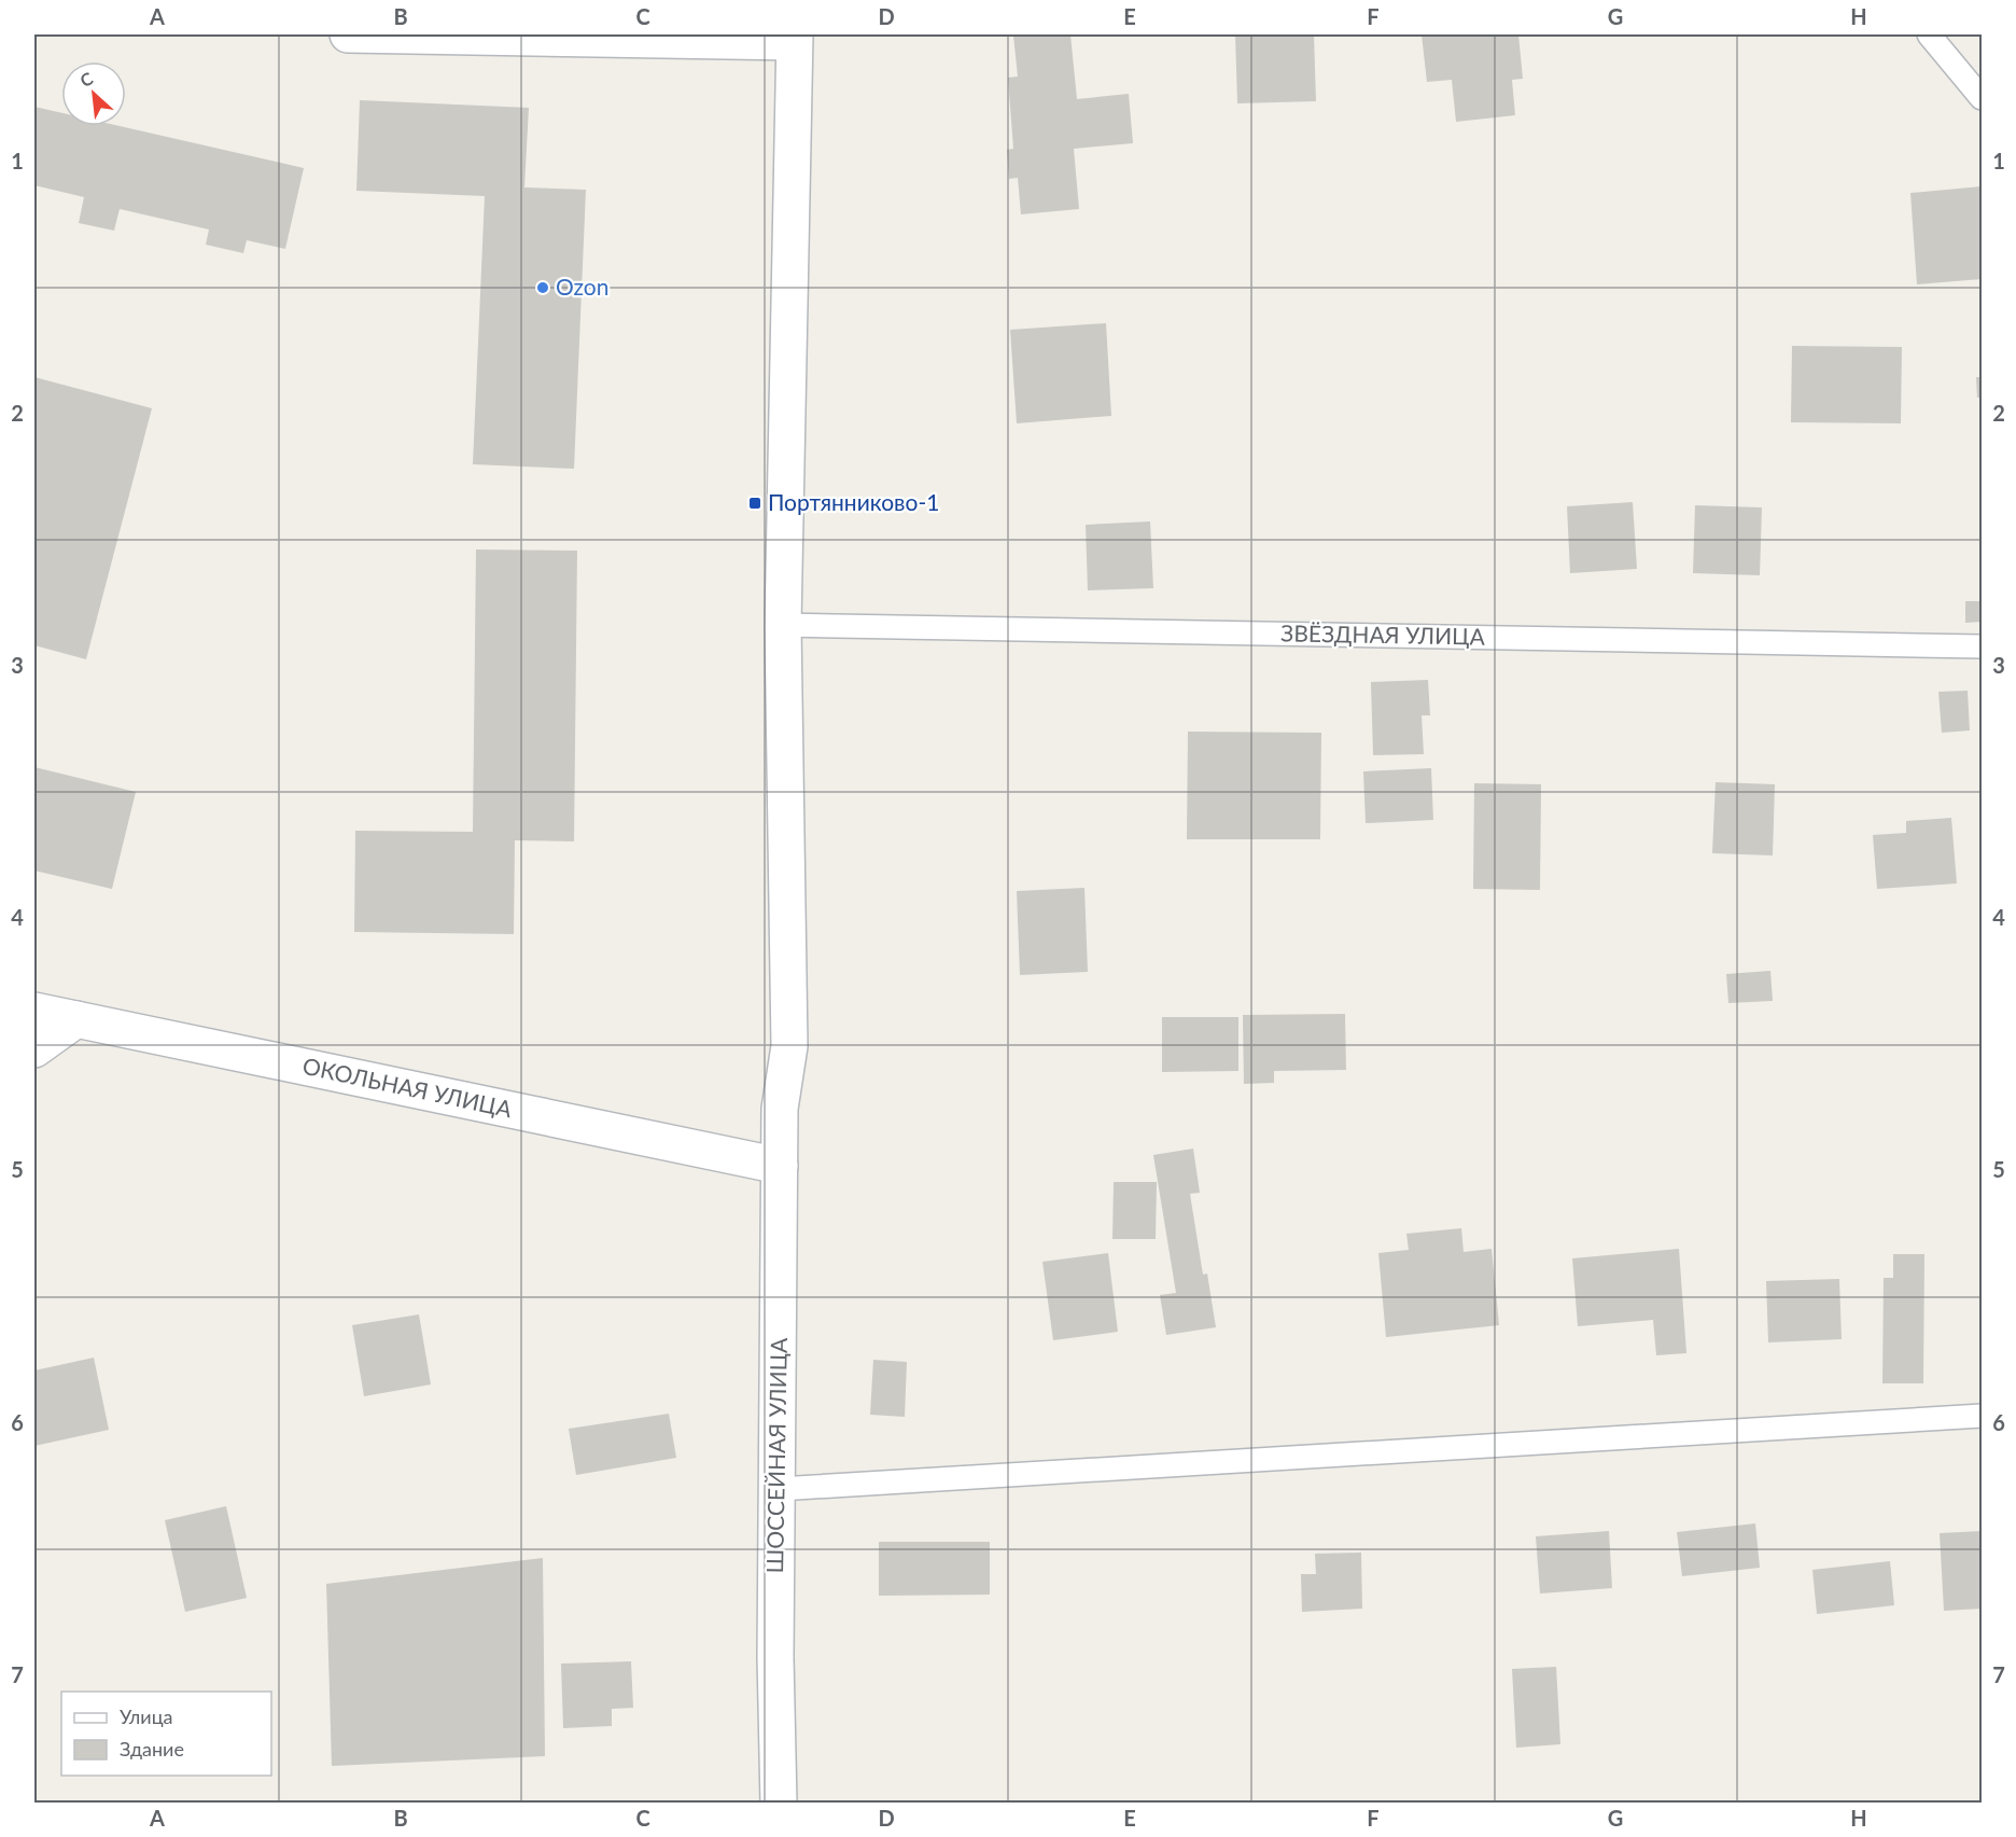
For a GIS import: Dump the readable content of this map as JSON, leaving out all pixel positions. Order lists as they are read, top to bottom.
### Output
{
  "streets": {
    "street": ["ОКОЛЬНАЯ УЛИЦА", "ШОССЕЙНАЯ УЛИЦА"],
    "lane": ["ЗВЁЗДНАЯ УЛИЦА"]
  },
  "crossings": [
    ["ЗВЁЗДНАЯ УЛИЦА", "ШОССЕЙНАЯ УЛИЦА"],
    ["ОКОЛЬНАЯ УЛИЦА", "ШОССЕЙНАЯ УЛИЦА"]
  ],
  "places": {
    "other": ["Ozon"],
    "transit": ["Портянниково-1"]
  },
  "legend": ["Улица", "Здание"],
  "north": "top left",
  "grid": {
    "columns": [
      "A",
      "B",
      "C",
      "D",
      "E",
      "F",
      "G",
      "H"
    ],
    "rows": [
      "1",
      "2",
      "3",
      "4",
      "5",
      "6",
      "7"
    ]
  }
}
